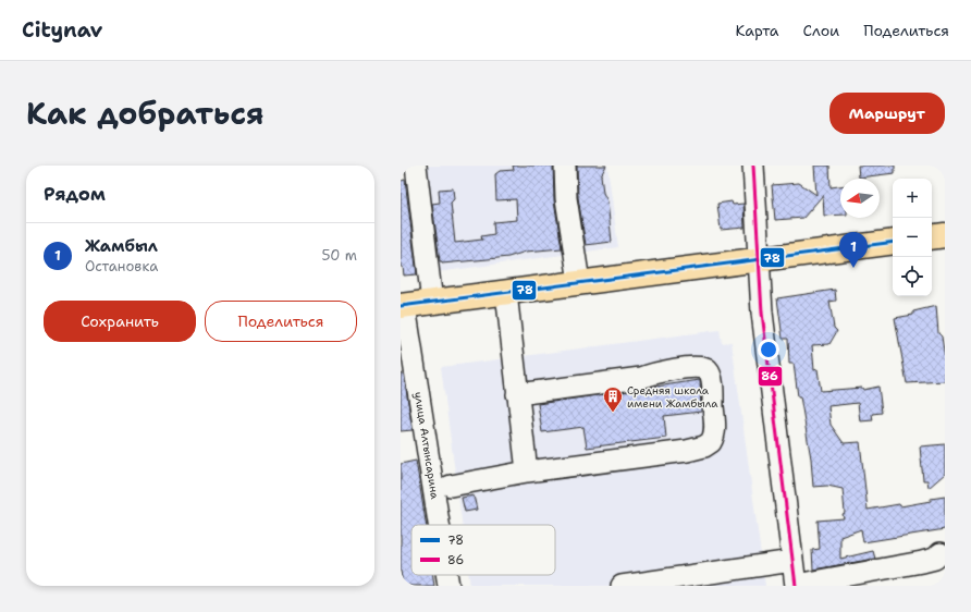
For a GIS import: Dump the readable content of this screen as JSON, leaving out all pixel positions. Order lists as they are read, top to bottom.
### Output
{
  "streets": {
    "street": ["улица Алтынсарина"]
  },
  "places": {
    "building": ["Средняя школа имени Жамбыла"]
  },
  "lines": ["transit line 86", "transit line 78"],
  "legend": ["78", "86"],
  "north": "left",
  "page": {
    "header": "Citynav",
    "nav": ["Карта", "Слои", "Поделиться"],
    "title": "Как добраться",
    "buttons": [
      "Маршрут",
      ["Сохранить", "Поделиться"]
    ],
    "heading": "Рядом",
    "map_buttons": ["+", "−"],
    "list": [
      {
        "mark": "1",
        "name": "Жамбыл",
        "note": "Остановка",
        "value": "50 m"
      }
    ],
    "pins": "1"
  }
}
